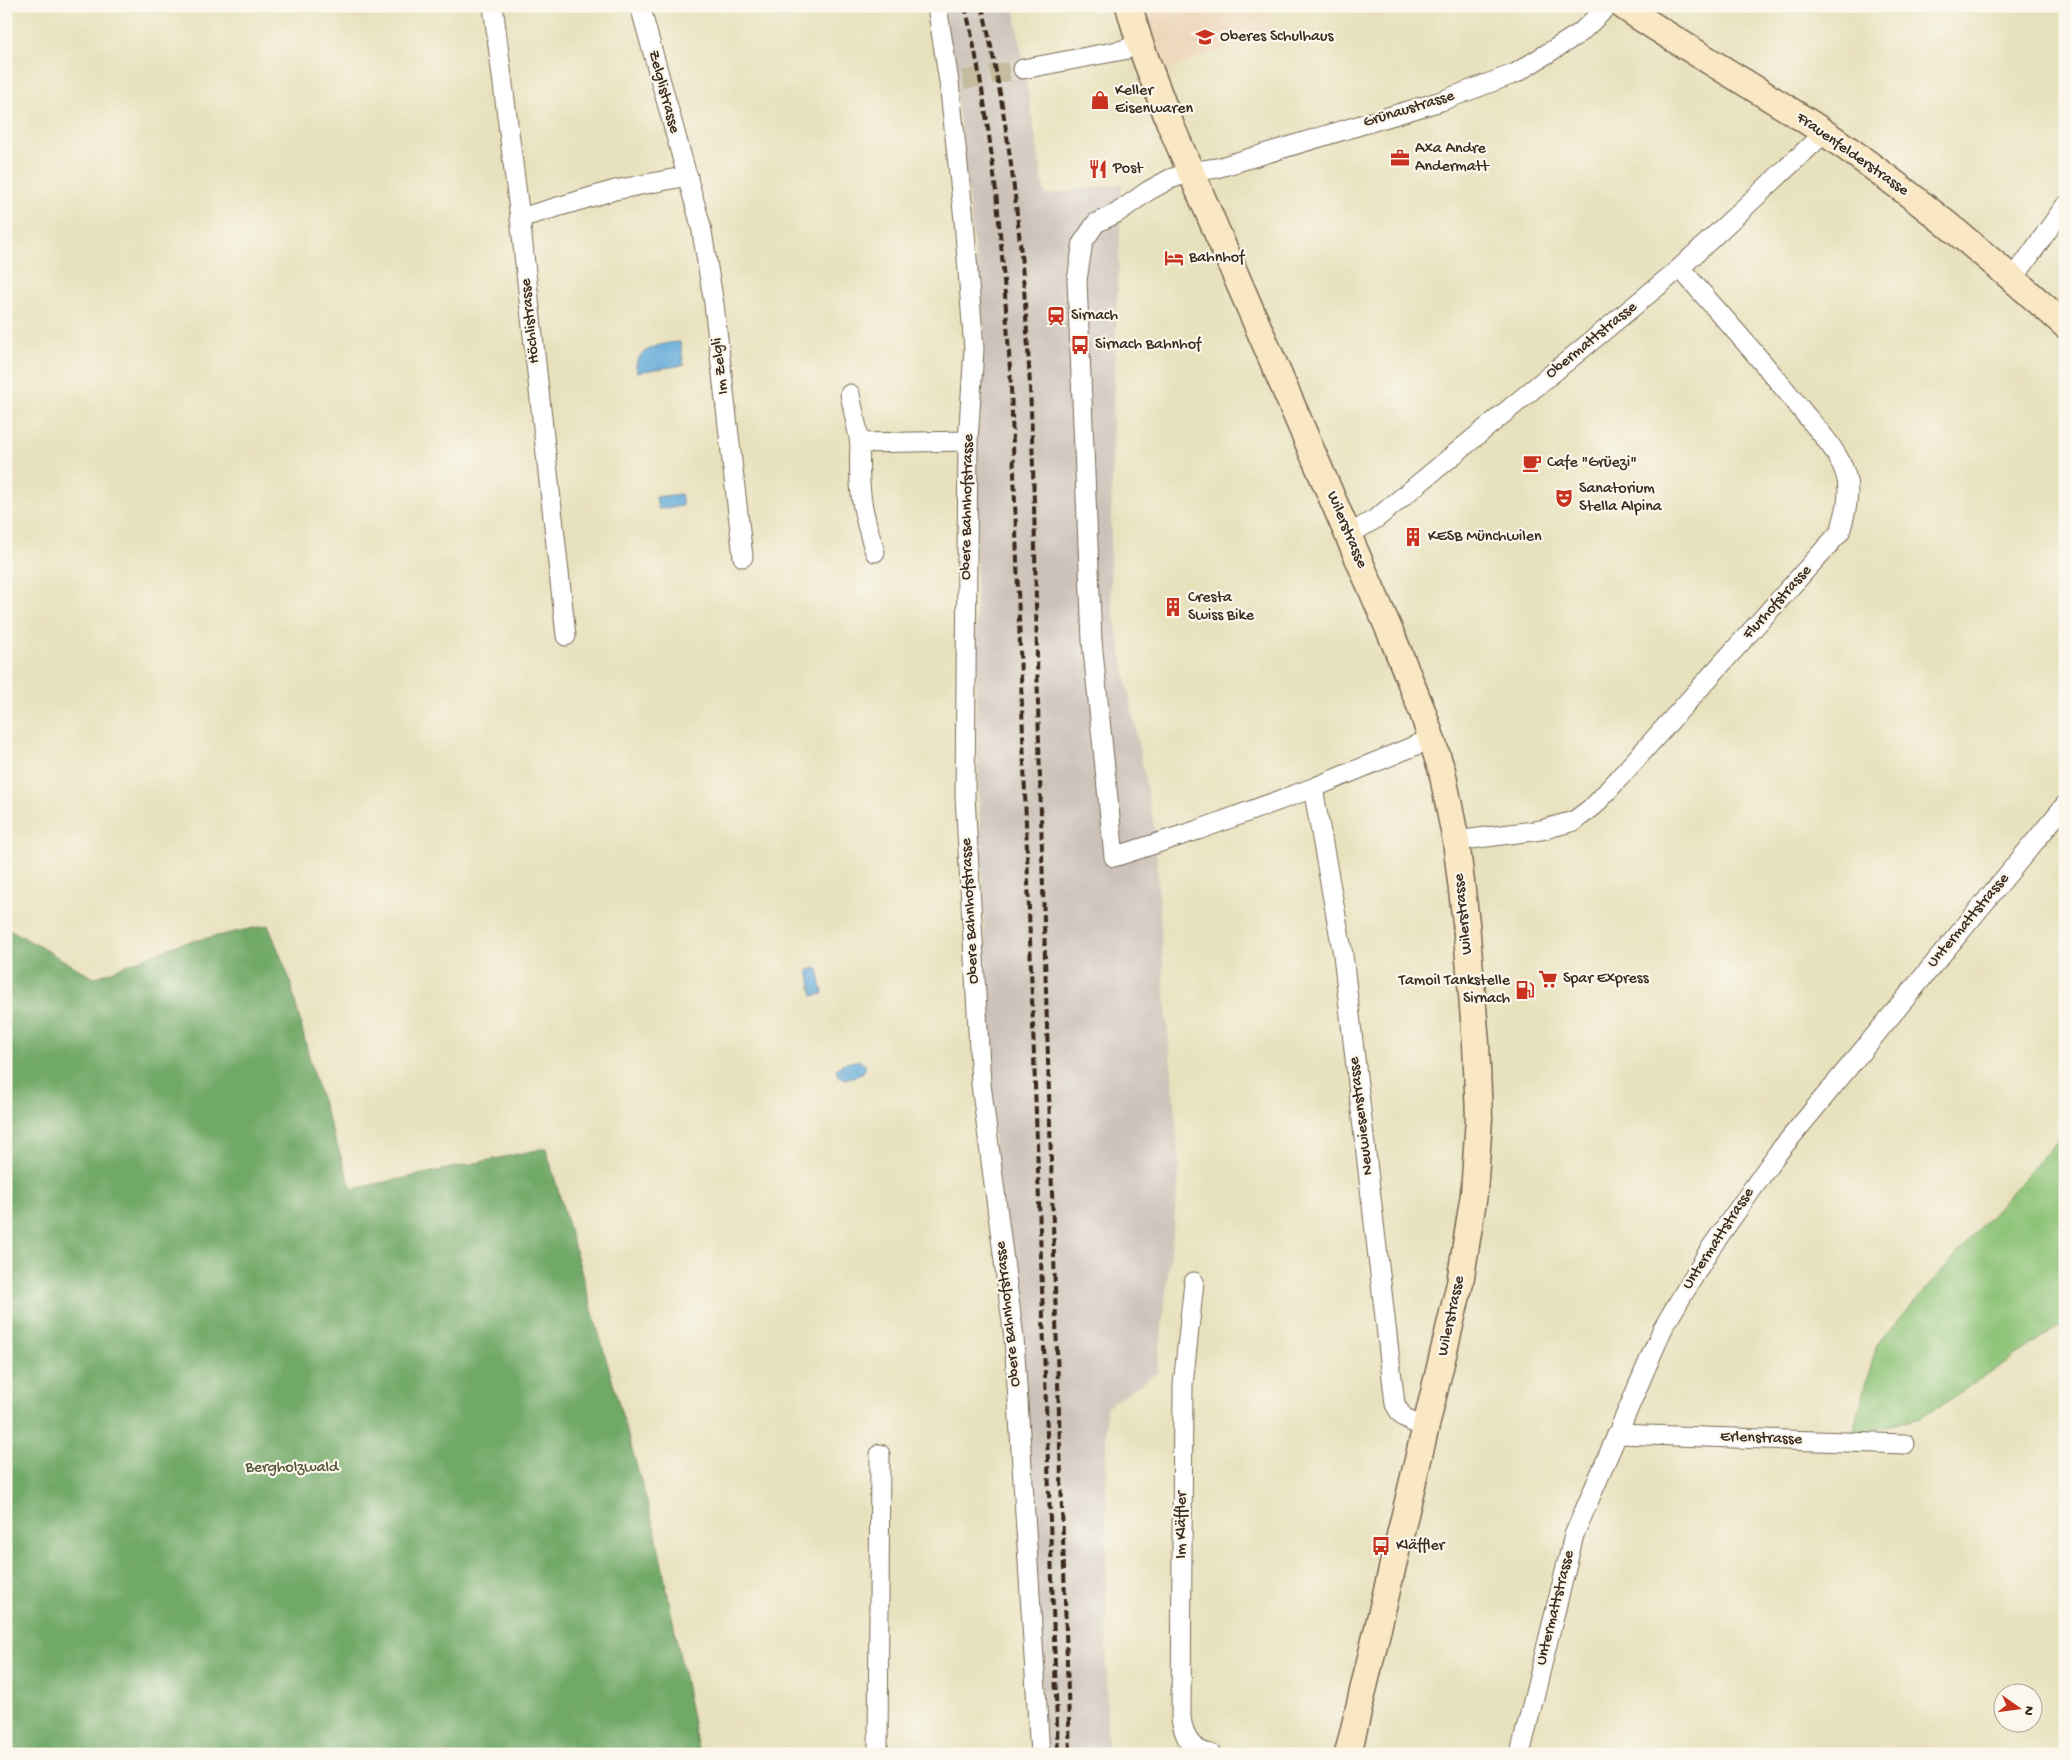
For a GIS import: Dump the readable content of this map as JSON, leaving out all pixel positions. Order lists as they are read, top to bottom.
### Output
{
  "streets": {
    "main road": ["Frauenfelderstrasse", "Wilerstrasse"],
    "street": [
      "Zelglistrasse",
      "Grünaustrasse",
      "Höchlistrasse",
      "Obermattstrasse",
      "Im Zelgli",
      "Obere Bahnhofstrasse",
      "Flurhofstrasse",
      "Untermattstrasse",
      "Neuwiesenstrasse",
      "Erlenstrasse",
      "Im Kläffler"
    ]
  },
  "crossings": [
    ["Zelglistrasse", "Im Zelgli"],
    ["Grünaustrasse", "Wilerstrasse"],
    ["Grünaustrasse", "Neuwiesenstrasse"],
    ["Frauenfelderstrasse", "Obermattstrasse"],
    ["Obermattstrasse", "Wilerstrasse"],
    ["Obermattstrasse", "Flurhofstrasse"],
    ["Wilerstrasse", "Flurhofstrasse"],
    ["Wilerstrasse", "Neuwiesenstrasse"],
    ["Untermattstrasse", "Erlenstrasse"]
  ],
  "parks": ["Bergholzwald"],
  "places": {
    "school or university": ["Oberes Schulhaus"],
    "shop": ["Keller Eisenwaren"],
    "office": ["Axa Andre Andermatt"],
    "restaurant": ["Post"],
    "hotel": ["Bahnhof"],
    "station": ["Sirnach"],
    "bus stop": ["Sirnach Bahnhof", "Kläffler"],
    "cafe": ["Cafe \"Grüezi\""],
    "theatre": ["Sanatorium Stella Alpina"],
    "building": ["KESB Münchwilen", "Cresta Swiss Bike"],
    "supermarket": ["Spar Express"],
    "fuel station": ["Tamoil Tankstelle Sirnach"]
  },
  "north": "right"
}
